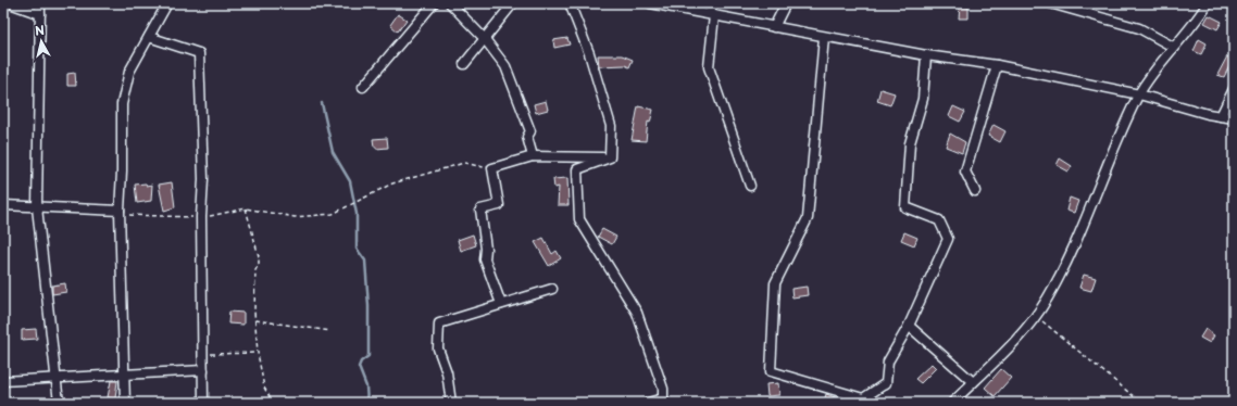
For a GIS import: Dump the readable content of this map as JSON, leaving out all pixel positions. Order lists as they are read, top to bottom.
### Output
{
  "north": "top"
}
